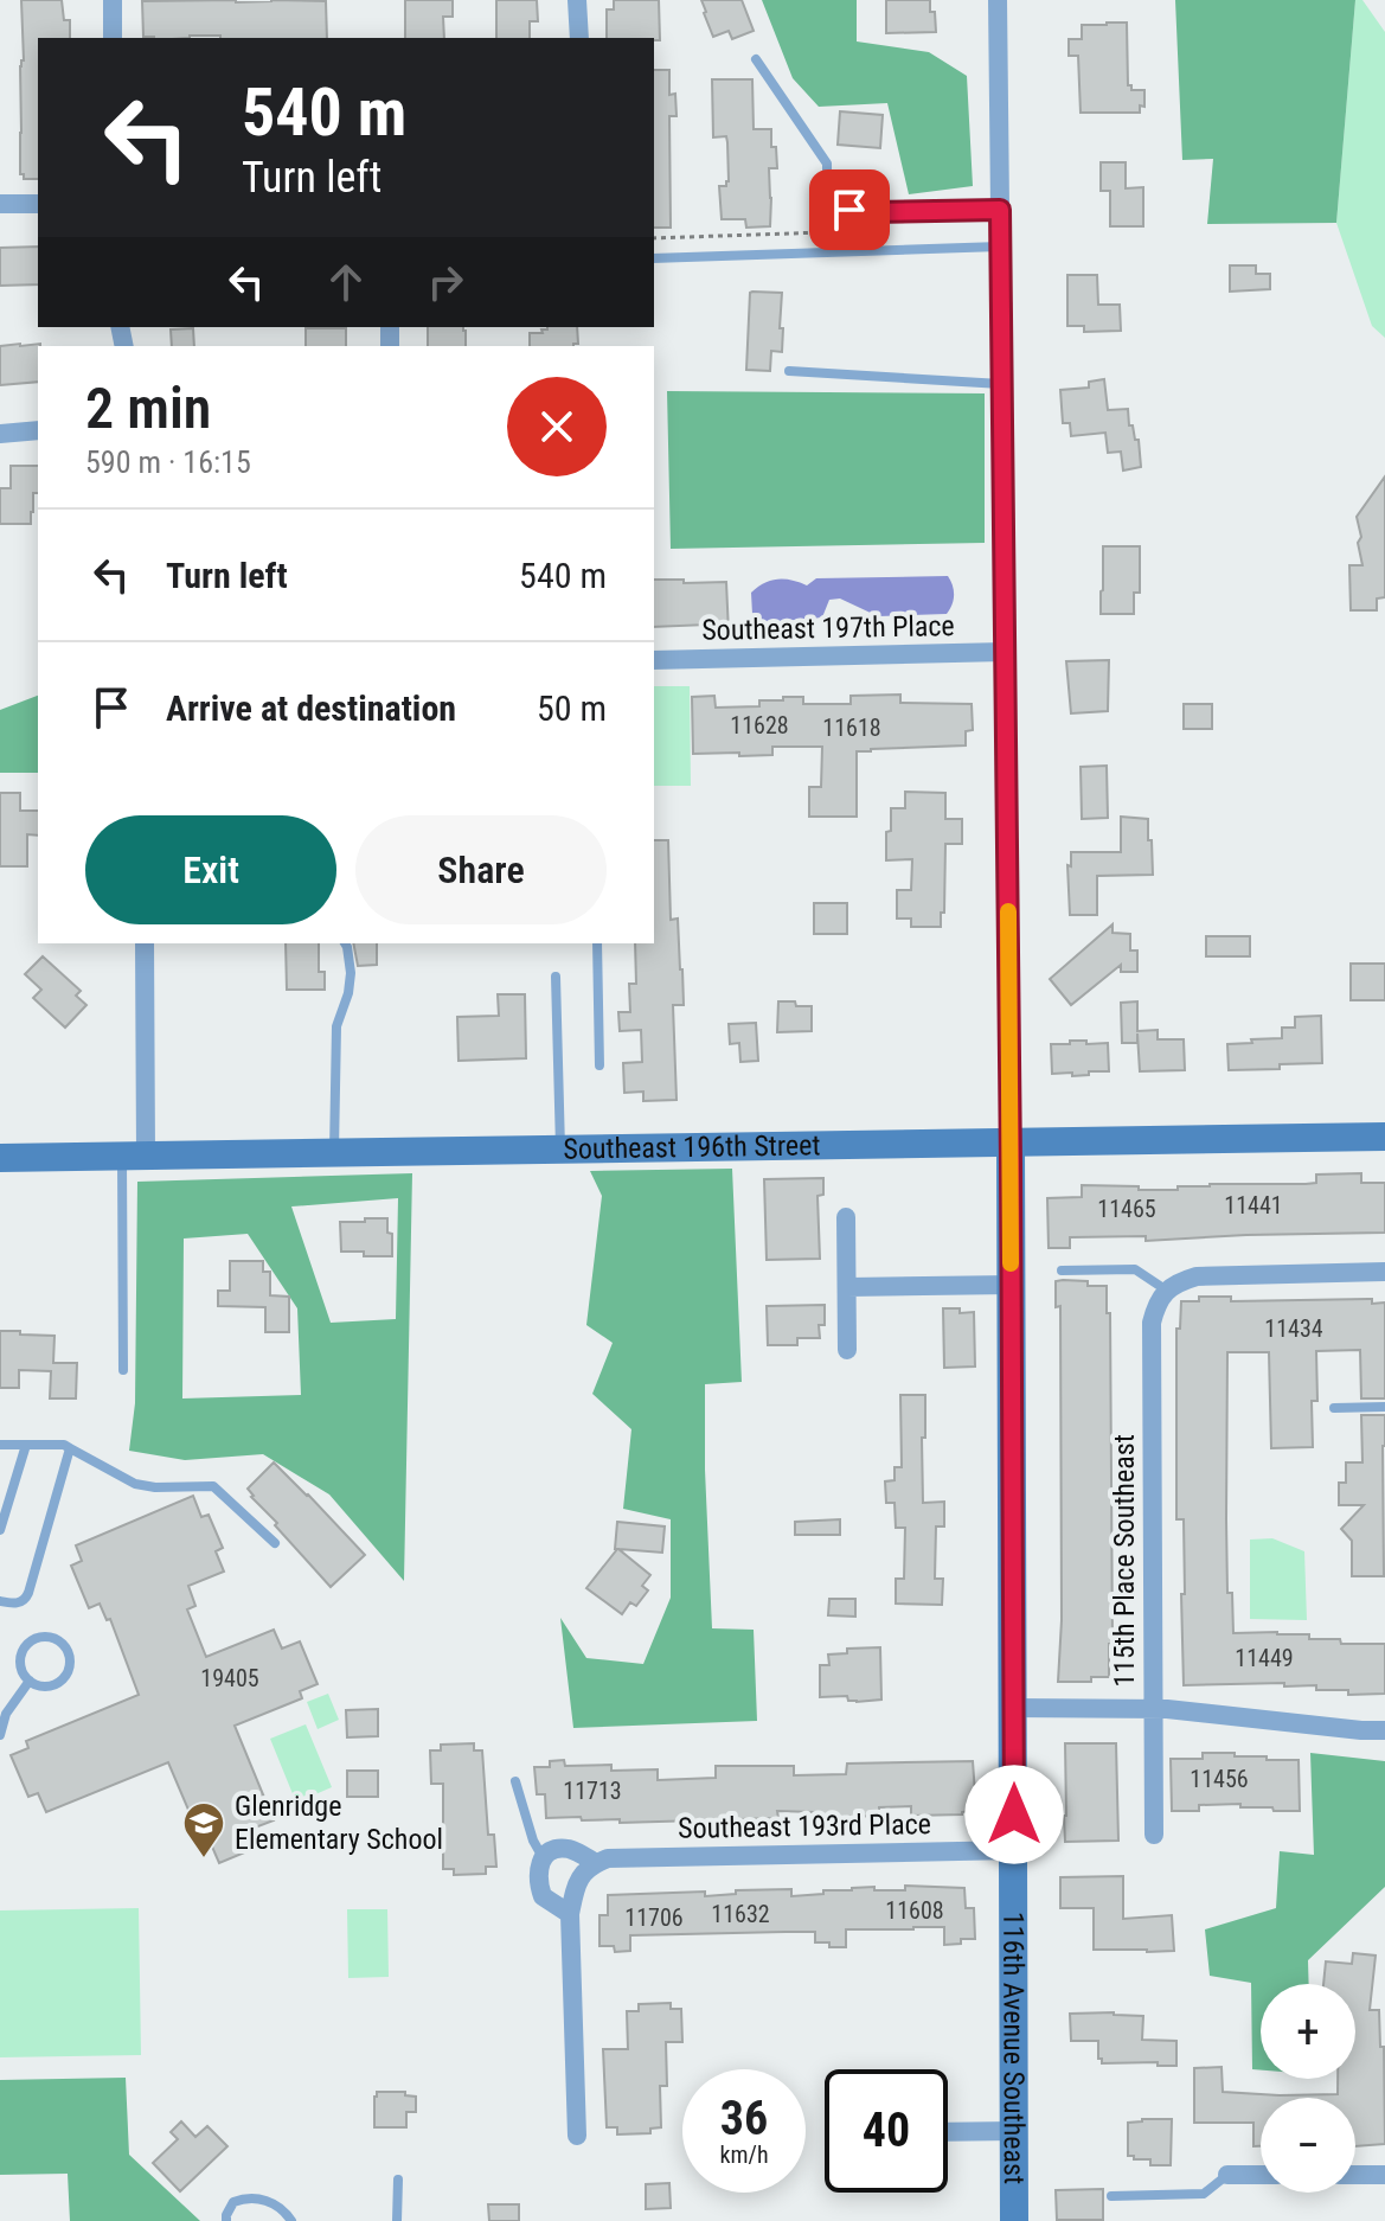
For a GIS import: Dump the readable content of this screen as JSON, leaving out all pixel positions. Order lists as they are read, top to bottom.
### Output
{
  "streets": {
    "street": [
      "Southeast 197th Place",
      "Southeast 196th Street",
      "115th Place Southeast",
      "Southeast 193rd Place",
      "116th Avenue Southeast"
    ]
  },
  "crossings": [
    ["Southeast 197th Place", "116th Avenue Southeast"],
    ["Southeast 196th Street", "116th Avenue Southeast"],
    ["Southeast 193rd Place", "116th Avenue Southeast"]
  ],
  "places": {
    "school or university": ["Glenridge Elementary School"]
  },
  "house_numbers": [
    "11628",
    "11618",
    "11441",
    "11465",
    "11434",
    "11449",
    "19405",
    "11456",
    "11713",
    "11608",
    "11632",
    "11706"
  ],
  "page": {
    "turn": ["540 m", "Turn left"],
    "heading": ["2 min", "590 m · 16:15"],
    "list": [
      {
        "name": "Turn left",
        "value": "540 m"
      },
      {
        "name": "Arrive at destination",
        "value": "50 m"
      }
    ],
    "buttons": ["Exit", "Share"],
    "map_buttons": ["+", "−"],
    "speed": "36 km/h",
    "limit": "40"
  }
}
